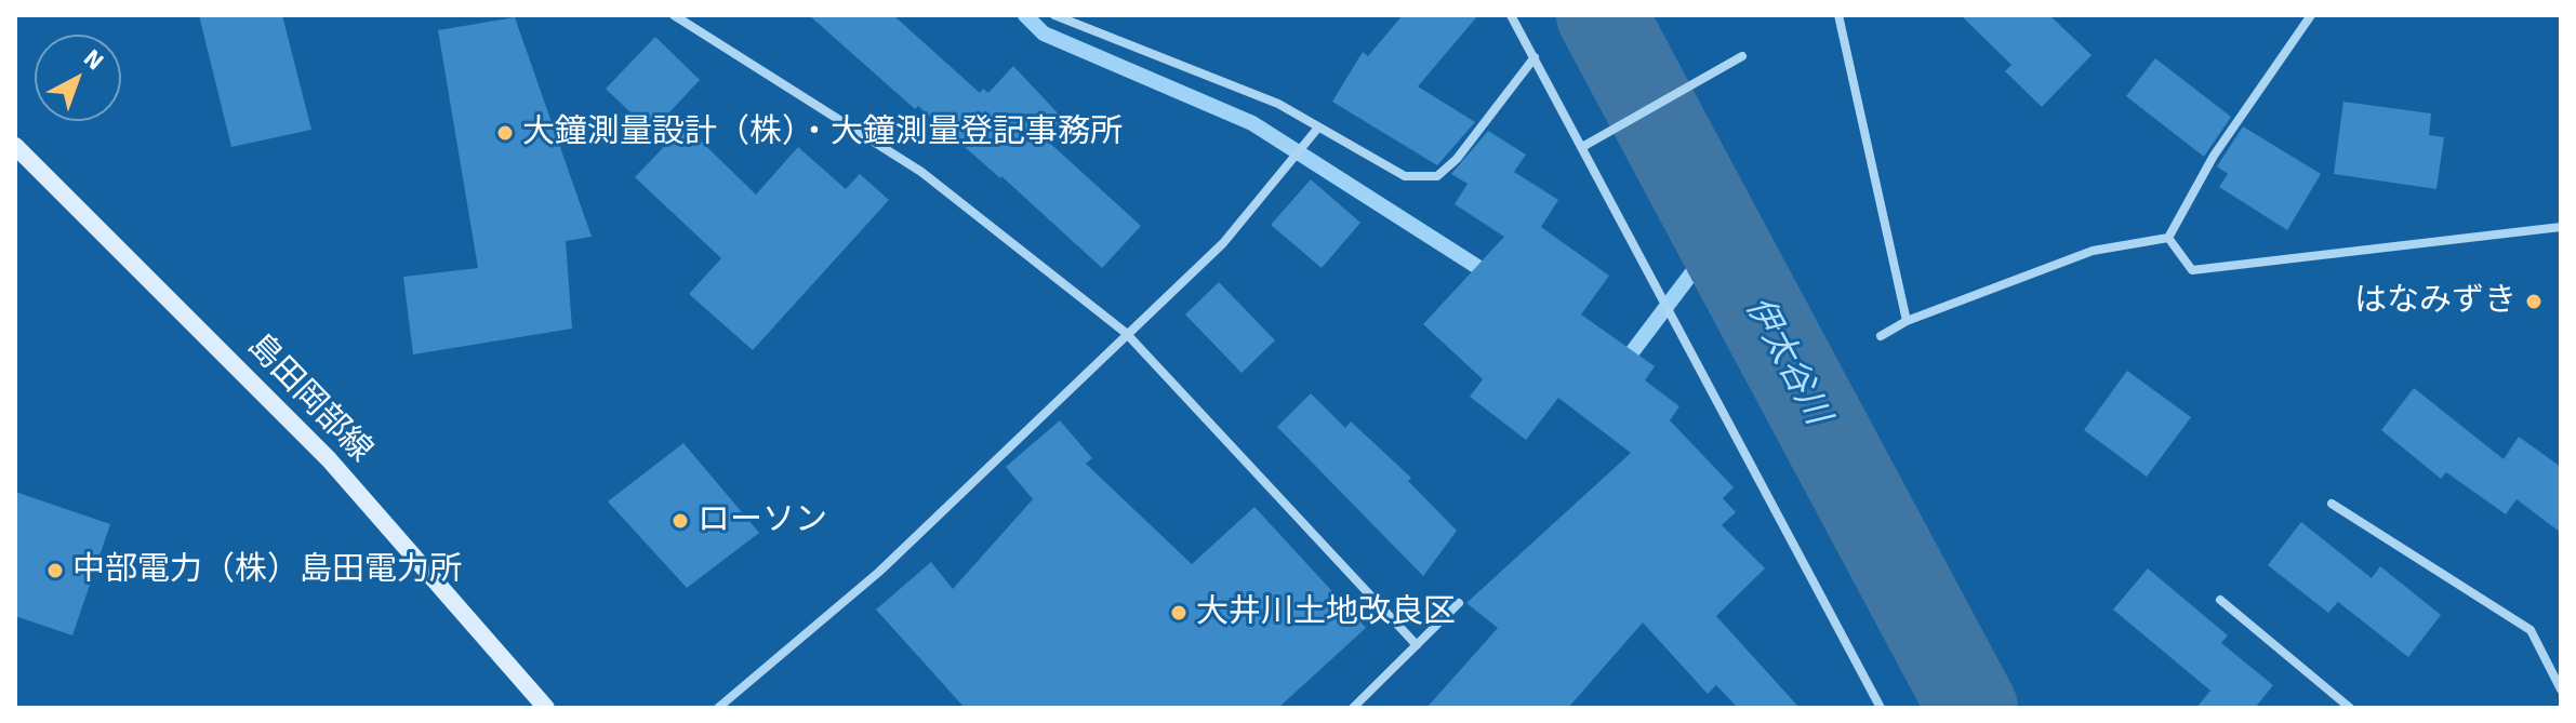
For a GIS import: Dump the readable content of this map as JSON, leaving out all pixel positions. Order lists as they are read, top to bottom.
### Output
{
  "streets": {
    "main road": ["島田岡部線"]
  },
  "water": ["伊太谷川"],
  "places": [
    "大鐘測量設計（株）・大鐘測量登記事務所",
    "はなみずき",
    "ローソン",
    "中部電力（株）島田電力所",
    "大井川土地改良区"
  ],
  "north": "top right"
}
